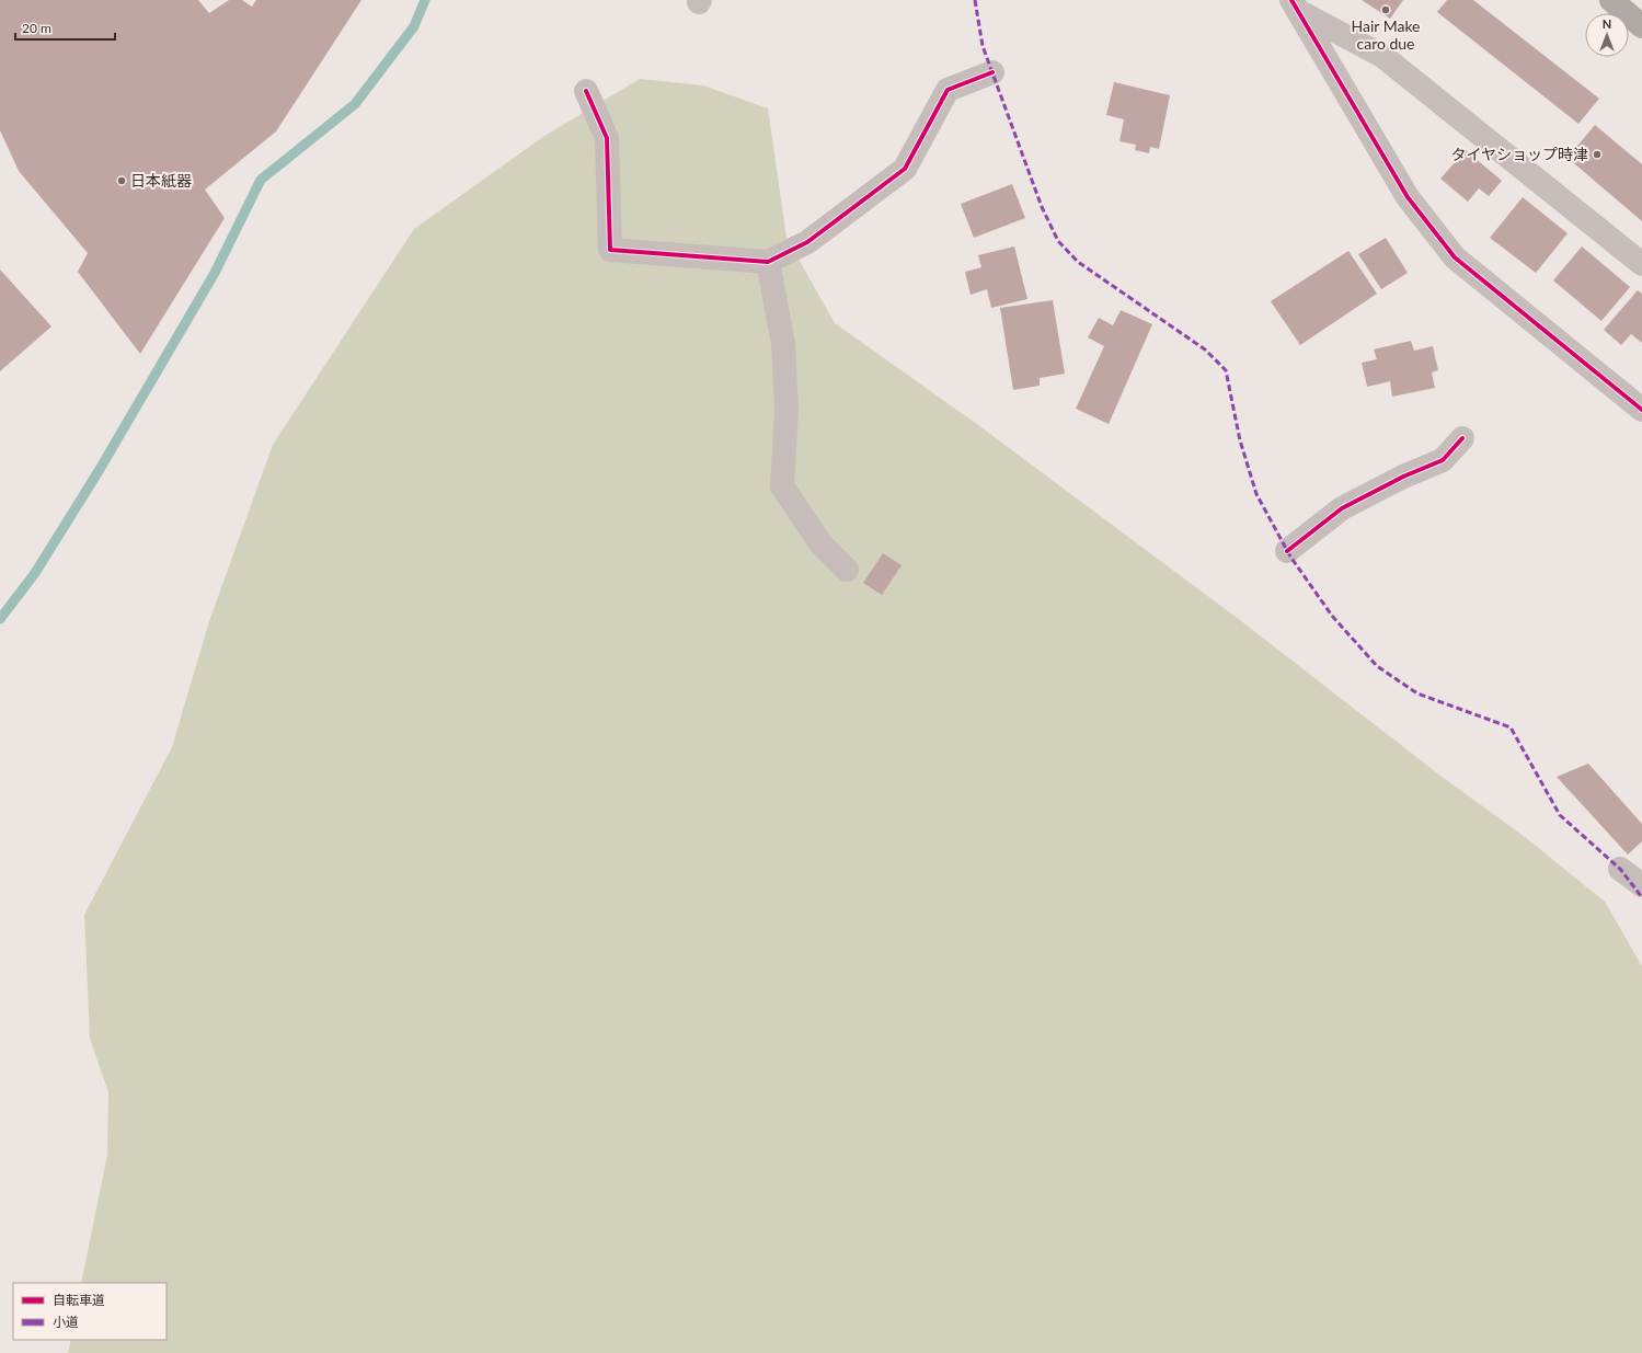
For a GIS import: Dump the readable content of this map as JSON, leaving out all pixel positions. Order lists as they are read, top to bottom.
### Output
{
  "places": ["Hair Make caro due", "タイヤショップ時津", "日本紙器"],
  "legend": ["自転車道", "小道"],
  "scale_bar": "20 m",
  "north": "top"
}
